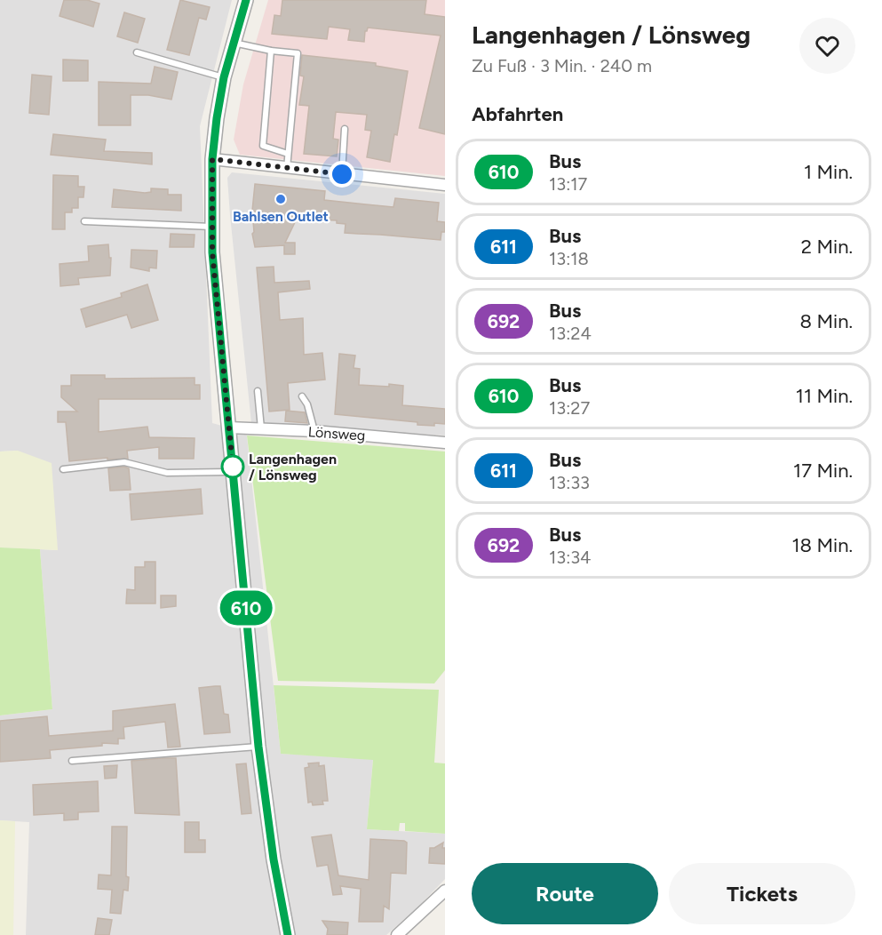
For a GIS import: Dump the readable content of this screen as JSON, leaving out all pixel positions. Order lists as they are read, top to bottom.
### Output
{
  "streets": {
    "street": ["Lönsweg"]
  },
  "places": ["Bahlsen Outlet", "Langenhagen / Lönsweg"],
  "lines": ["bus line 610"],
  "page": {
    "on_map": "610",
    "heading": [
      ["Langenhagen / Lönsweg", "Zu Fuß · 3 Min. · 240 m"],
      "Abfahrten"
    ],
    "list": [
      {
        "mark": "610",
        "name": "Bus",
        "note": "13:17",
        "value": "1 Min."
      },
      {
        "mark": "611",
        "name": "Bus",
        "note": "13:18",
        "value": "2 Min."
      },
      {
        "mark": "692",
        "name": "Bus",
        "note": "13:24",
        "value": "8 Min."
      },
      {
        "mark": "610",
        "name": "Bus",
        "note": "13:27",
        "value": "11 Min."
      },
      {
        "mark": "611",
        "name": "Bus",
        "note": "13:33",
        "value": "17 Min."
      },
      {
        "mark": "692",
        "name": "Bus",
        "note": "13:34",
        "value": "18 Min."
      }
    ],
    "buttons": ["Route", "Tickets"]
  }
}
